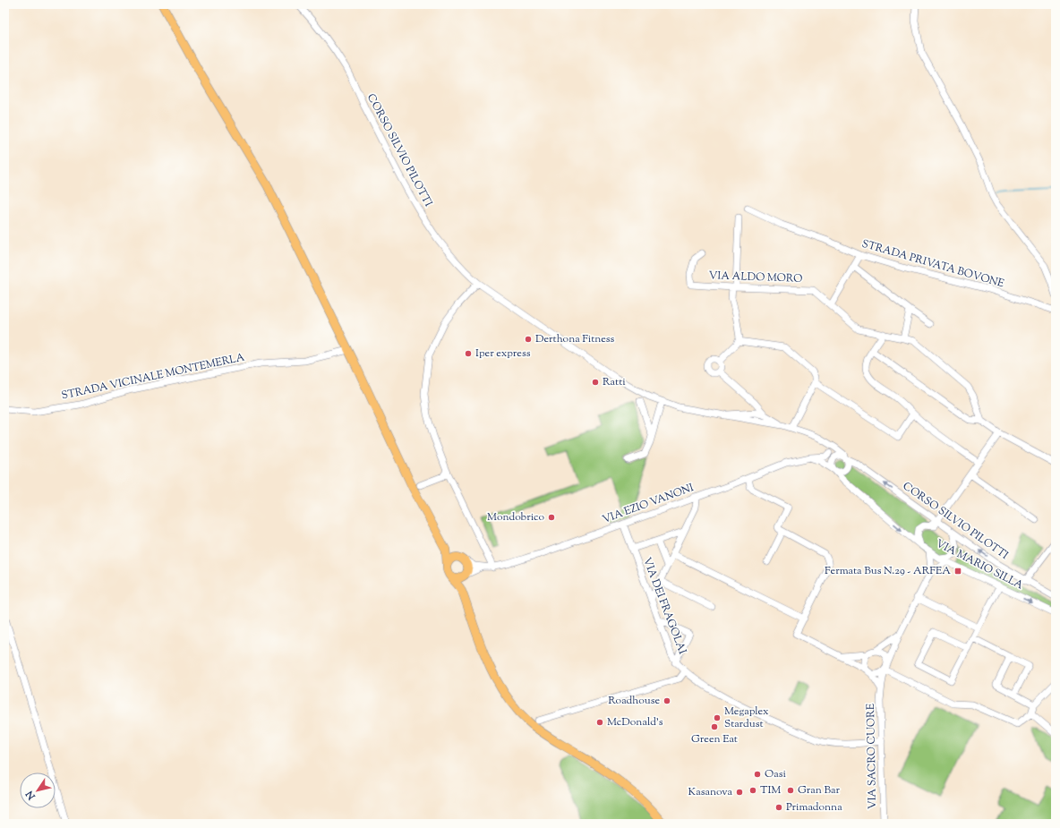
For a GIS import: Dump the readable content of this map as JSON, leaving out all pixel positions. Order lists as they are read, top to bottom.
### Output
{
  "streets": {
    "street": [
      "CORSO SILVIO PILOTTI",
      "STRADA PRIVATA BOVONE",
      "VIA ALDO MORO",
      "STRADA VICINALE MONTEMERLA",
      "VIA EZIO VANONI",
      "VIA MARIO SILLA",
      "VIA DEI FRAGOLAI",
      "VIA SACRO CUORE"
    ]
  },
  "crossings": [
    ["CORSO SILVIO PILOTTI", "VIA MARIO SILLA"],
    ["VIA EZIO VANONI", "VIA DEI FRAGOLAI"],
    ["VIA DEI FRAGOLAI", "VIA SACRO CUORE"]
  ],
  "one_way": ["VIA MARIO SILLA"],
  "places": {
    "other": [
      "Derthona Fitness",
      "Iper express",
      "Ratti",
      "Mondobrico",
      "Roadhouse",
      "Megaplex Stardust",
      "McDonald's",
      "Green Eat",
      "Oasi",
      "TIM",
      "Gran Bar",
      "Kasanova",
      "Primadonna"
    ],
    "transit": ["Fermata Bus N.29 - ARFEA"]
  },
  "north": "bottom left"
}
